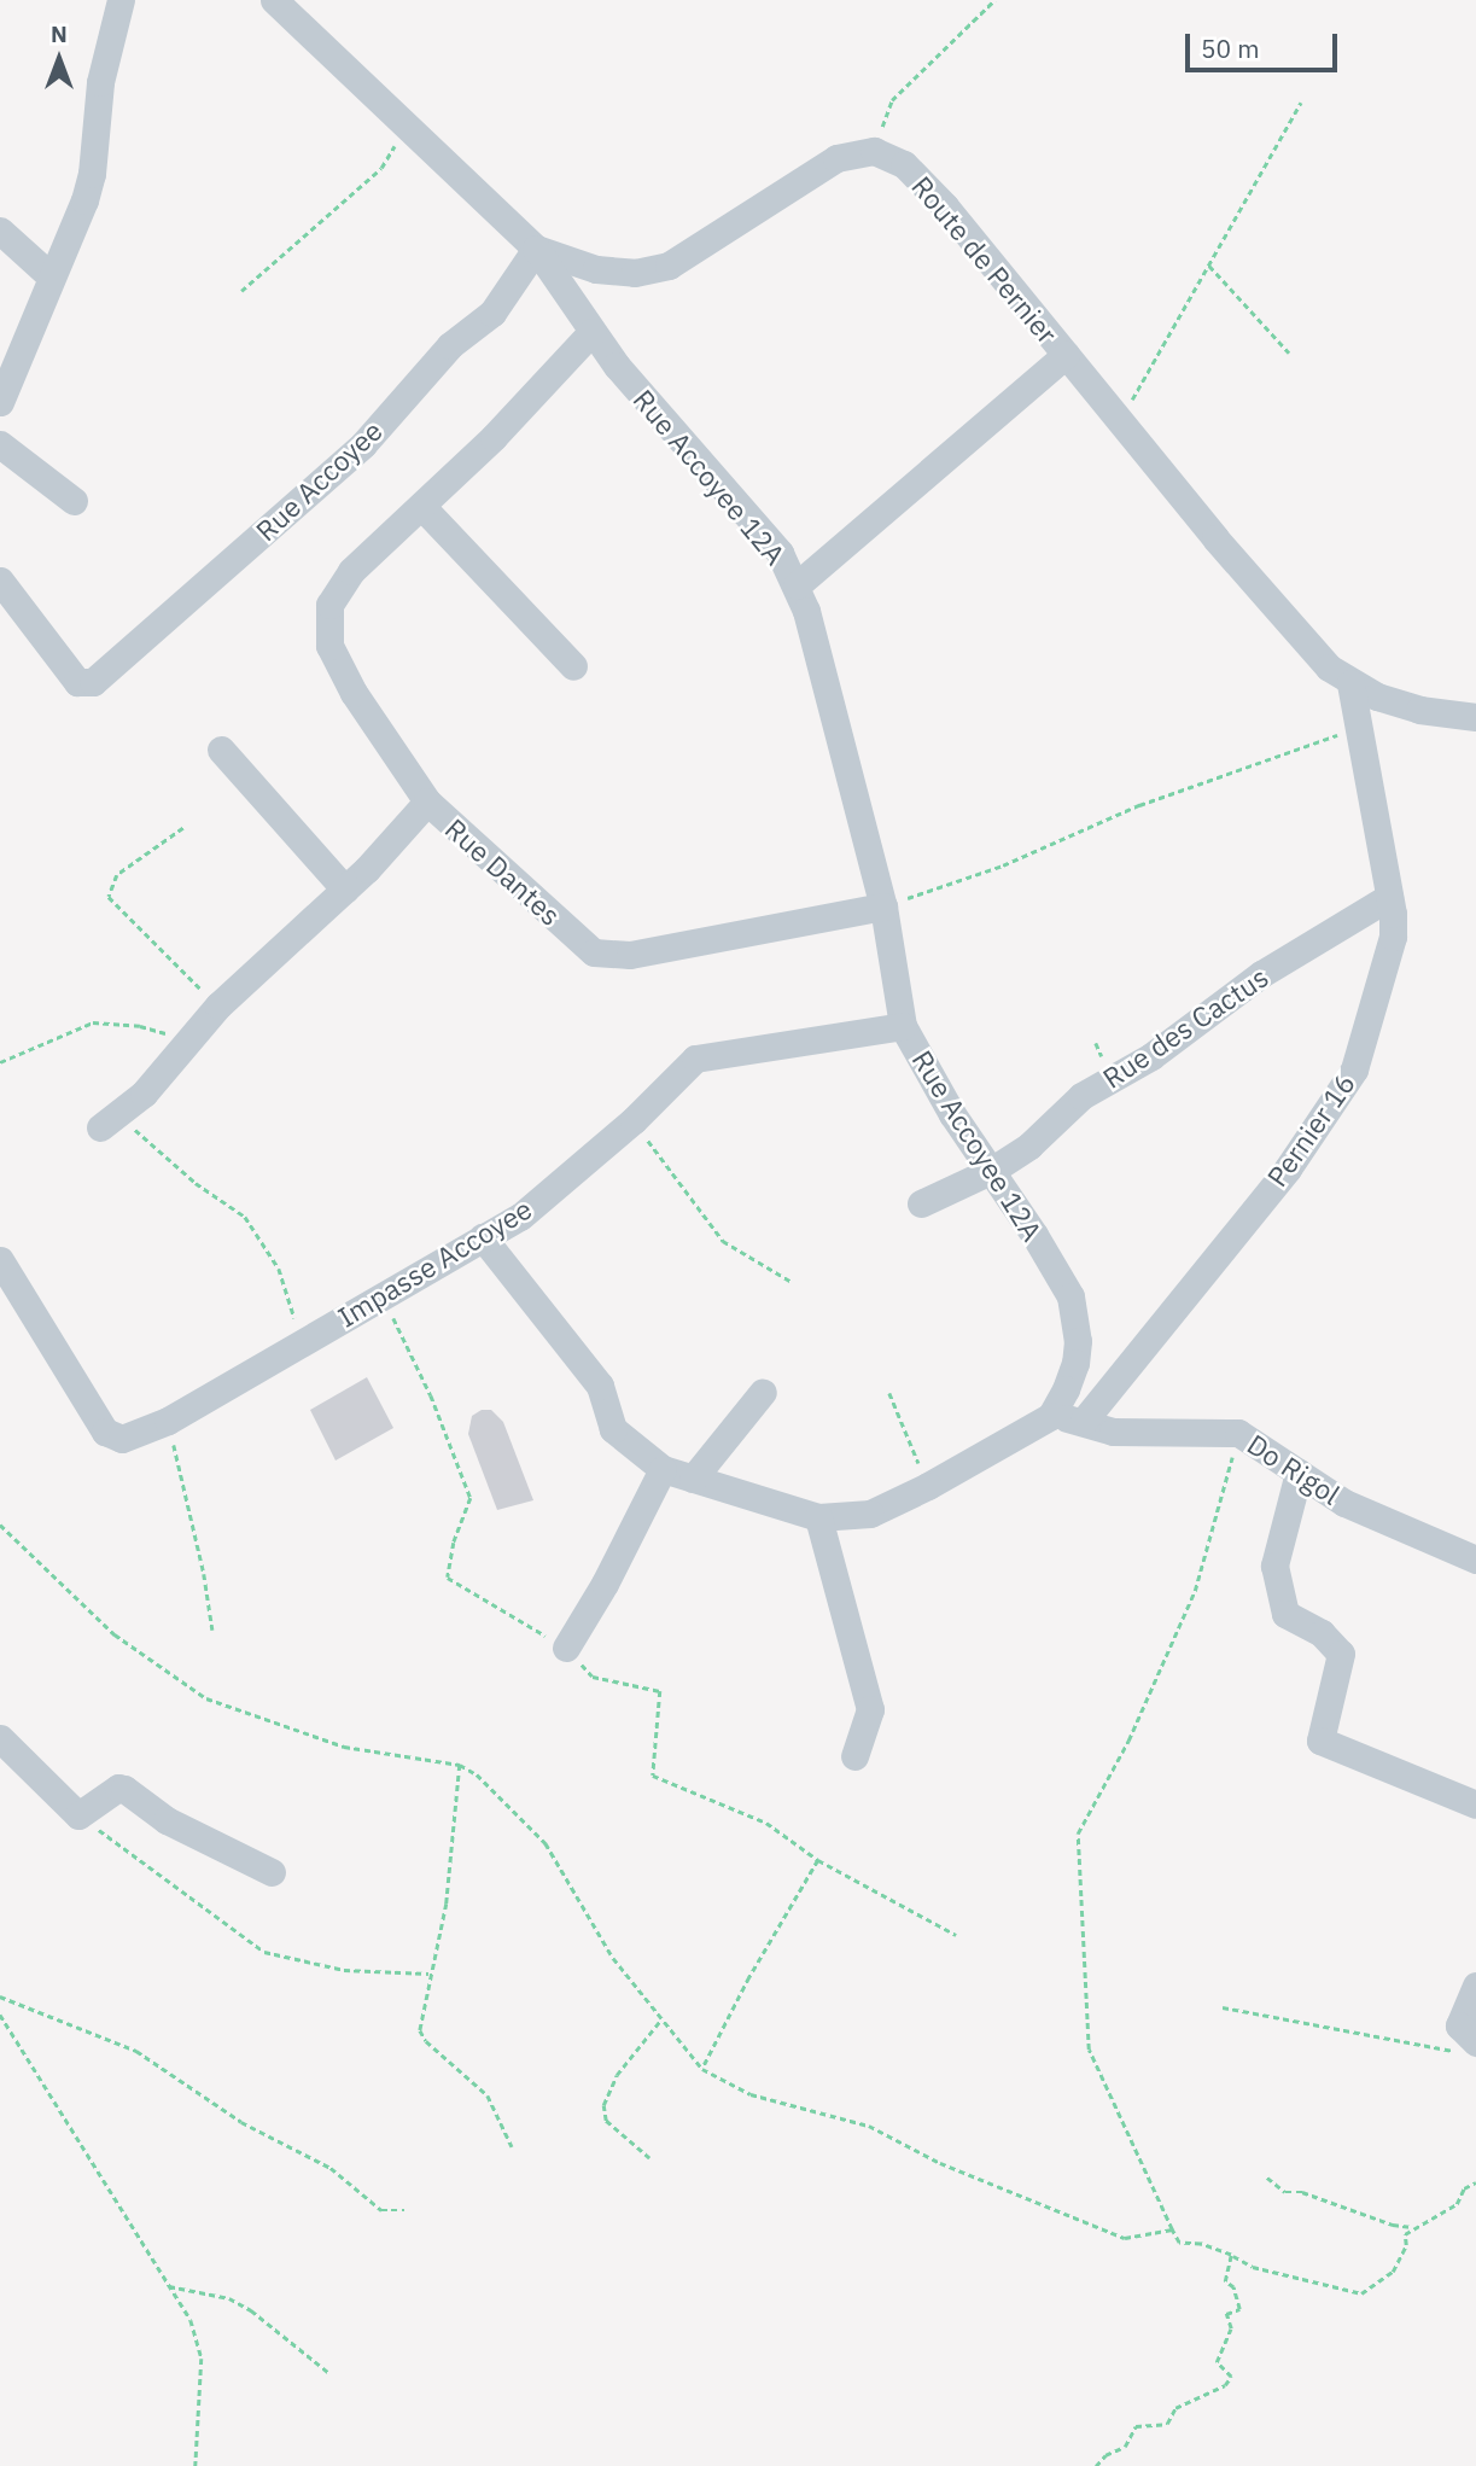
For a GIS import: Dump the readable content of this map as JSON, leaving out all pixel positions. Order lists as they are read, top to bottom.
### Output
{
  "streets": {
    "street": [
      "Route de Pernier",
      "Rue Accoyee 12A",
      "Rue Accoyee",
      "Rue Dantes",
      "Rue des Cactus",
      "Pernier 16",
      "Impasse Accoyee",
      "Do Rigol"
    ]
  },
  "crossings": [
    ["Route de Pernier", "Pernier 16"],
    ["Rue Accoyee 12A", "Rue Accoyee"],
    ["Rue Accoyee 12A", "Rue Dantes"],
    ["Rue Accoyee 12A", "Rue des Cactus"],
    ["Rue Accoyee 12A", "Impasse Accoyee"],
    ["Rue Accoyee 12A", "Do Rigol"],
    ["Rue des Cactus", "Pernier 16"],
    ["Pernier 16", "Do Rigol"]
  ],
  "scale_bar": "50 m",
  "north": "top"
}
